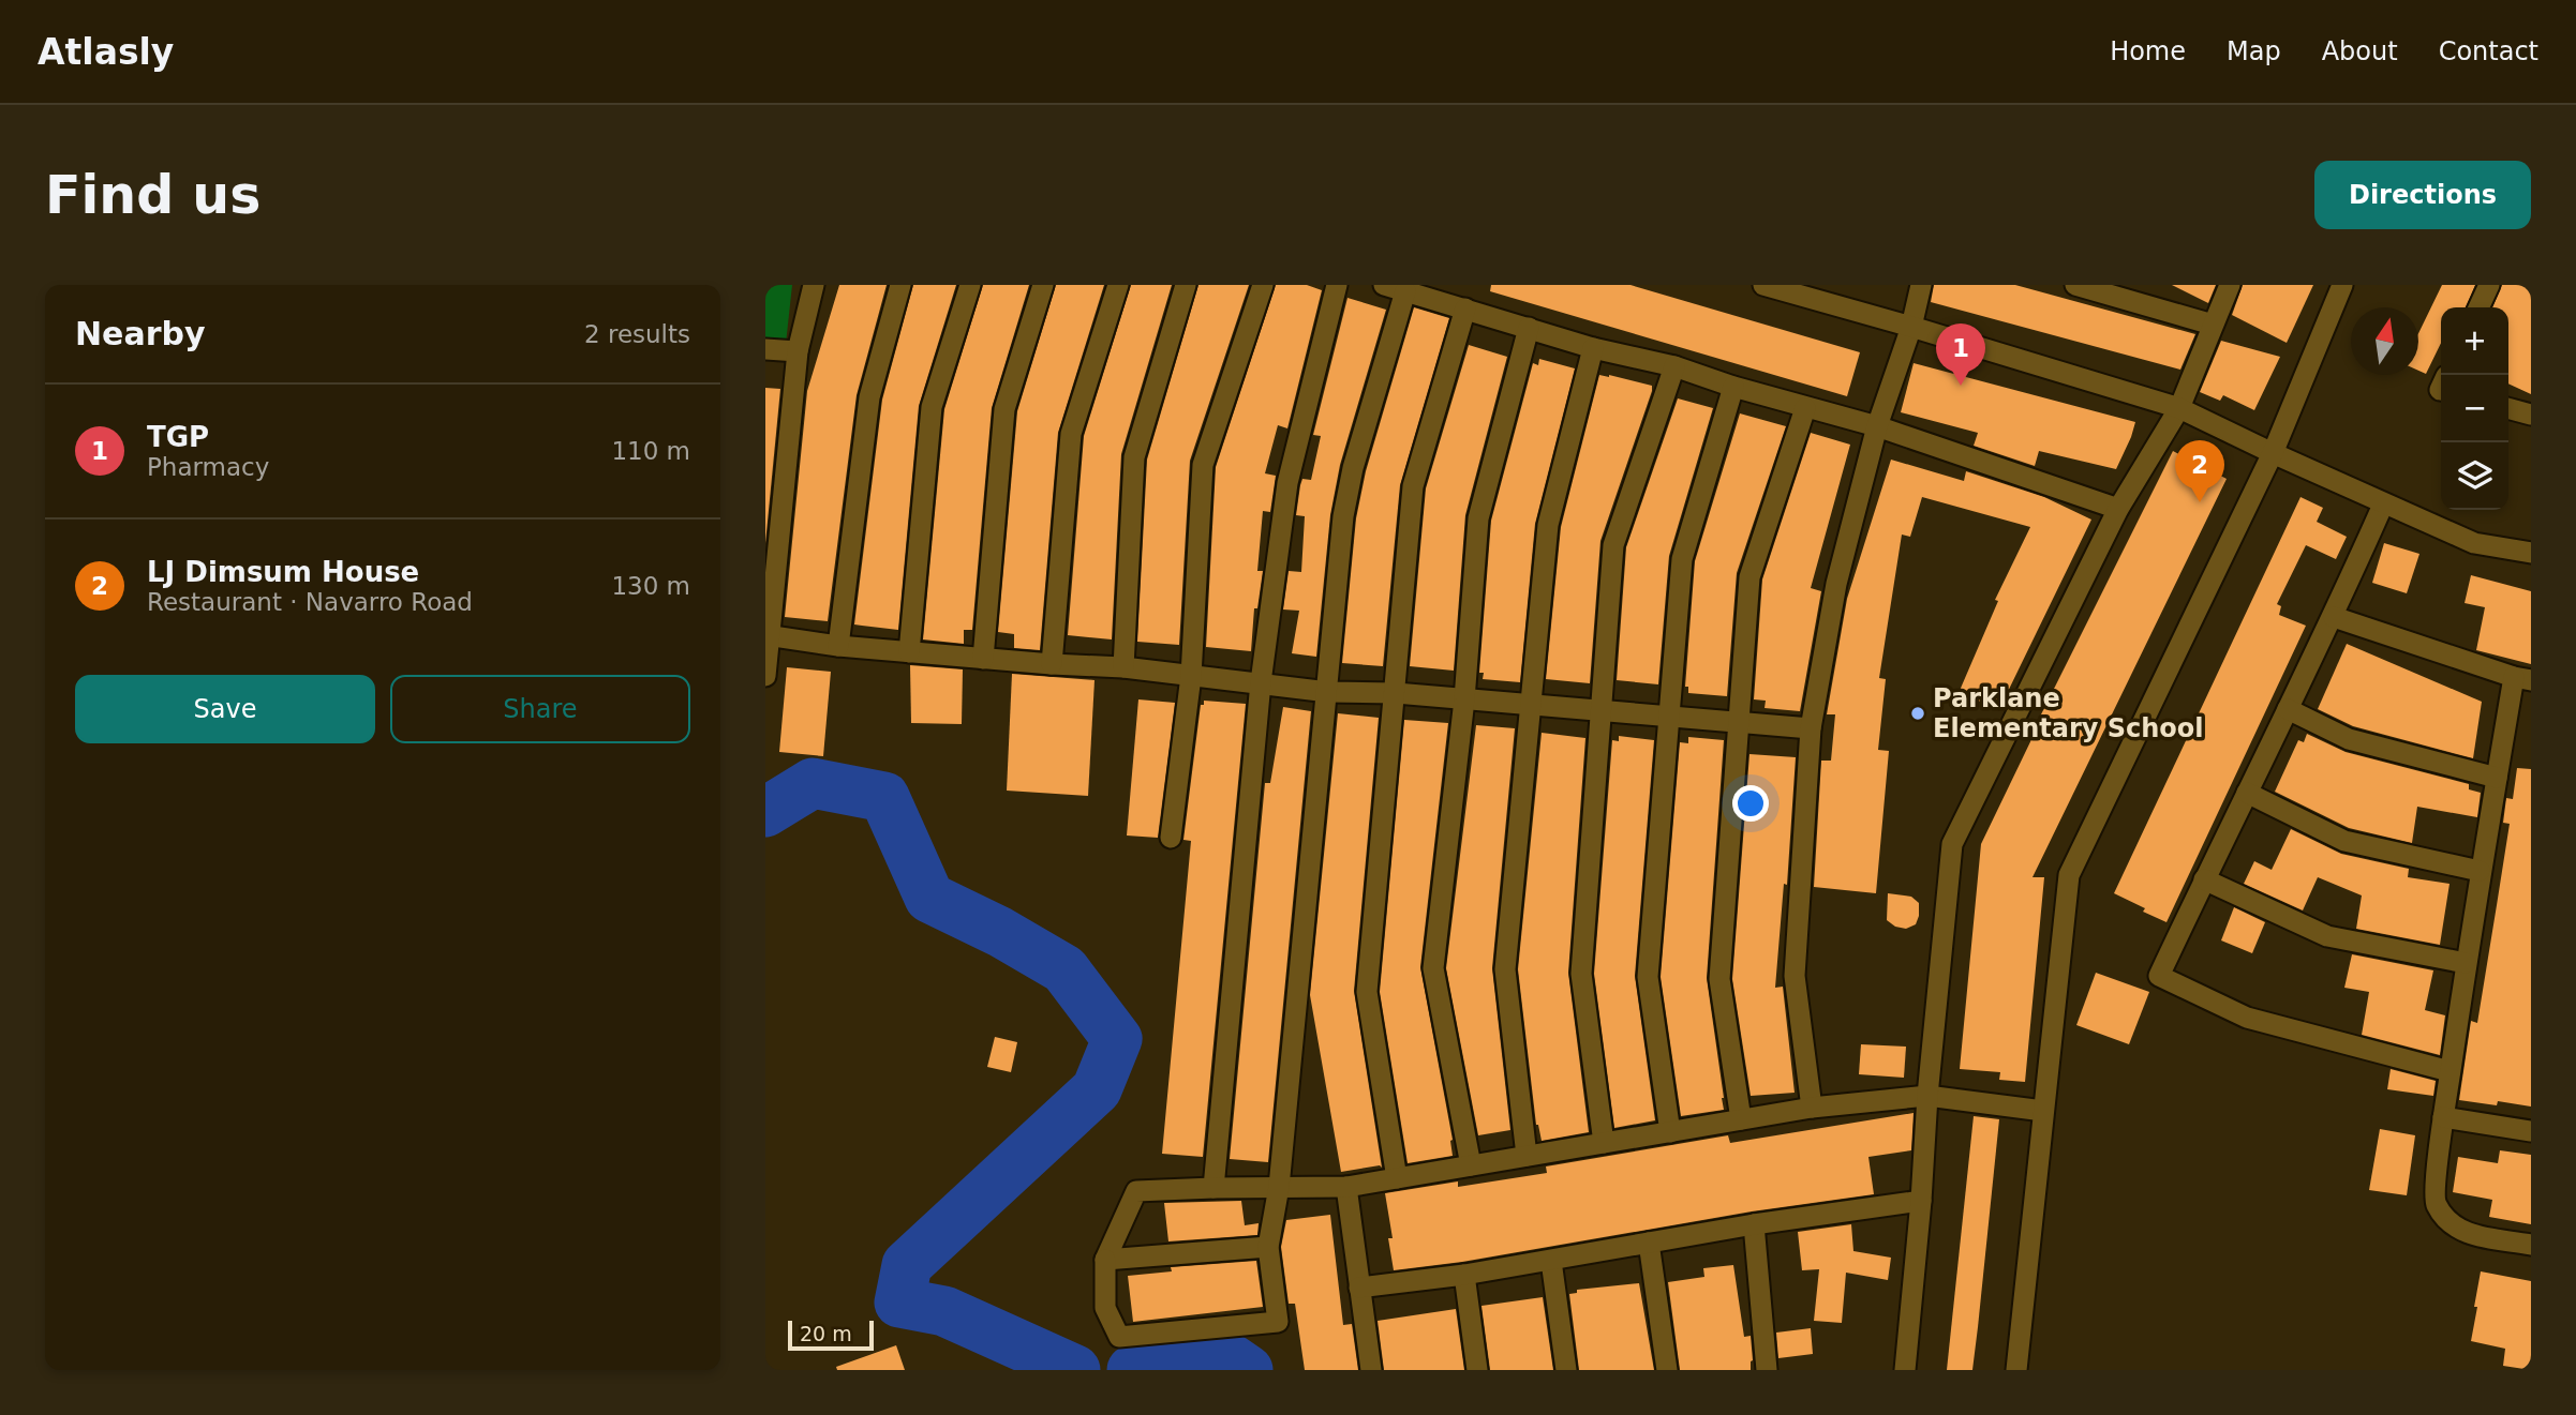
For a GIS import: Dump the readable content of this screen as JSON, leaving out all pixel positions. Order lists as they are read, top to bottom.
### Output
{
  "places": ["Parklane Elementary School"],
  "scale_bar": "20 m",
  "north": "top",
  "page": {
    "header": "Atlasly",
    "nav": [
      "Home",
      "Map",
      "About",
      "Contact"
    ],
    "buttons": [
      "Directions",
      ["Save", "Share"]
    ],
    "title": "Find us",
    "heading": ["Nearby", "2 results"],
    "map_buttons": ["+", "−"],
    "pins": ["1", "2"],
    "list": [
      {
        "mark": "1",
        "name": "TGP",
        "note": "Pharmacy",
        "value": "110 m"
      },
      {
        "mark": "2",
        "name": "LJ Dimsum House",
        "note": "Restaurant · Navarro Road",
        "value": "130 m"
      }
    ],
    "scale": "20 m"
  }
}
